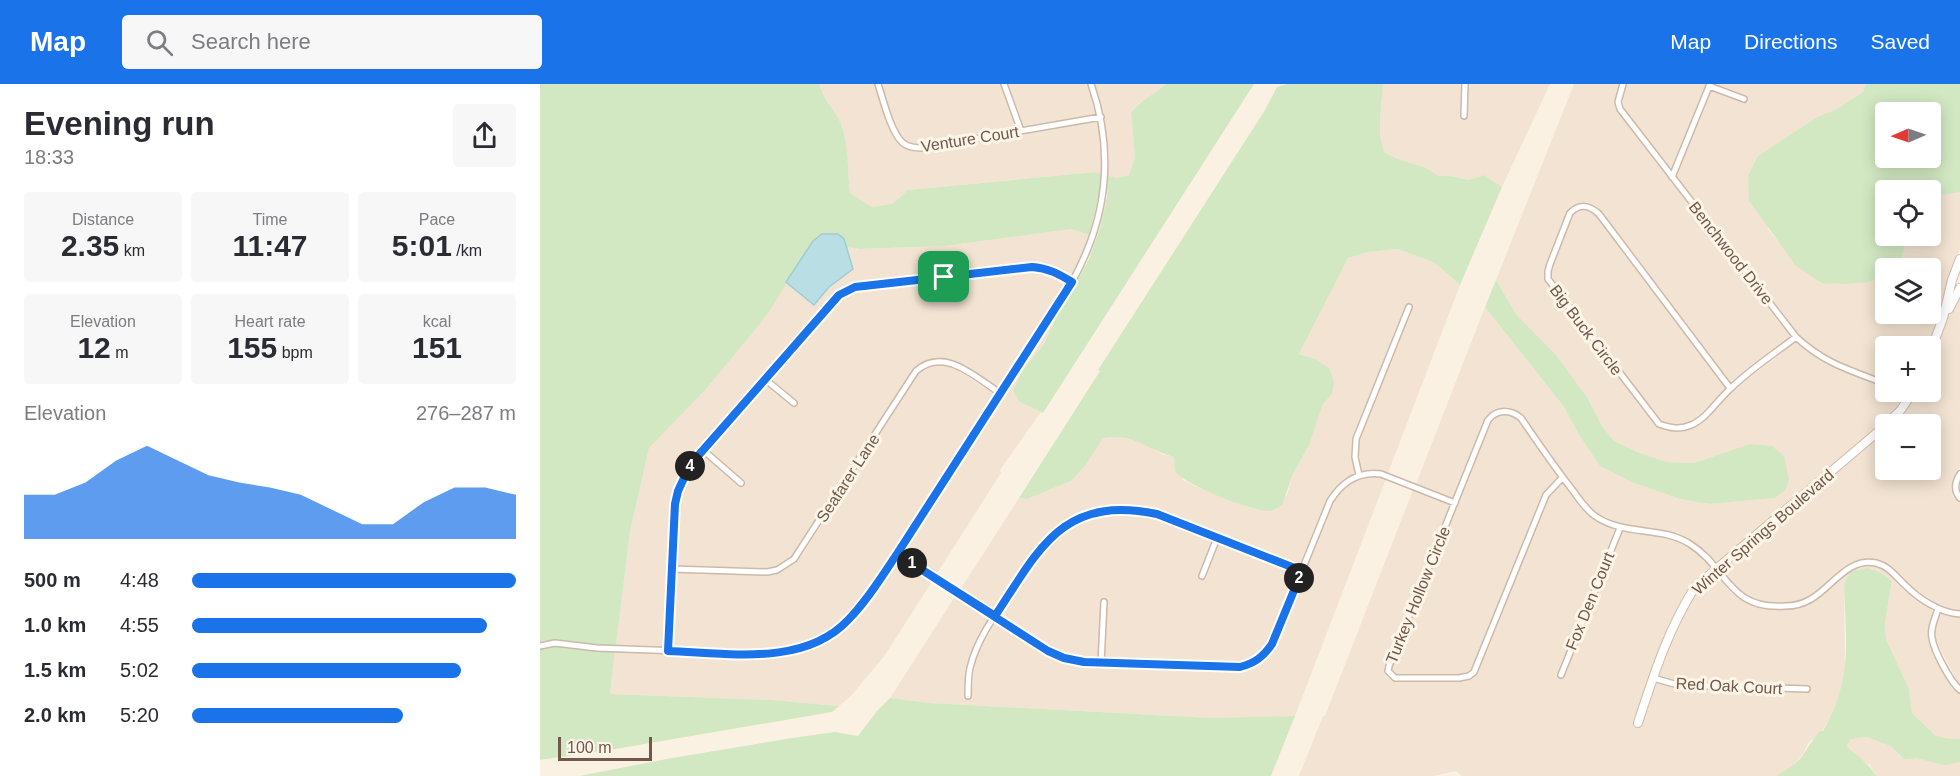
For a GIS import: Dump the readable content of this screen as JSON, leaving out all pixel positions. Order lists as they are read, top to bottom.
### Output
{
  "streets": {
    "street": [
      "Venture Court",
      "Benchwood Drive",
      "Big Buck Circle",
      "Seafarer Lane",
      "Winter Springs Boulevard",
      "Turkey Hollow Circle",
      "Fox Den Court",
      "Red Oak Court"
    ]
  },
  "crossings": [
    ["Benchwood Drive", "Big Buck Circle"],
    ["Winter Springs Boulevard", "Red Oak Court"]
  ],
  "scale_bar": "100 m",
  "north": "left",
  "page": {
    "header": "Map",
    "search": "Search here",
    "nav": ["Map", "Directions", "Saved"],
    "heading": ["Evening run", "18:33"],
    "map_buttons": ["+", "−"],
    "stats": [
      ["Distance", "2.35 km"],
      ["Time", "11:47"],
      ["Pace", "5:01 /km"],
      ["Elevation", "12 m"],
      ["Heart rate", "155 bpm"],
      ["kcal", "151"]
    ],
    "chart": ["Elevation", "276–287 m"],
    "pins": ["4", "1", "2"],
    "list": [
      {
        "name": "500 m",
        "note": "4:48"
      },
      {
        "name": "1.0 km",
        "note": "4:55"
      },
      {
        "name": "1.5 km",
        "note": "5:02"
      },
      {
        "name": "2.0 km",
        "note": "5:20"
      }
    ],
    "scale": "100 m"
  }
}
